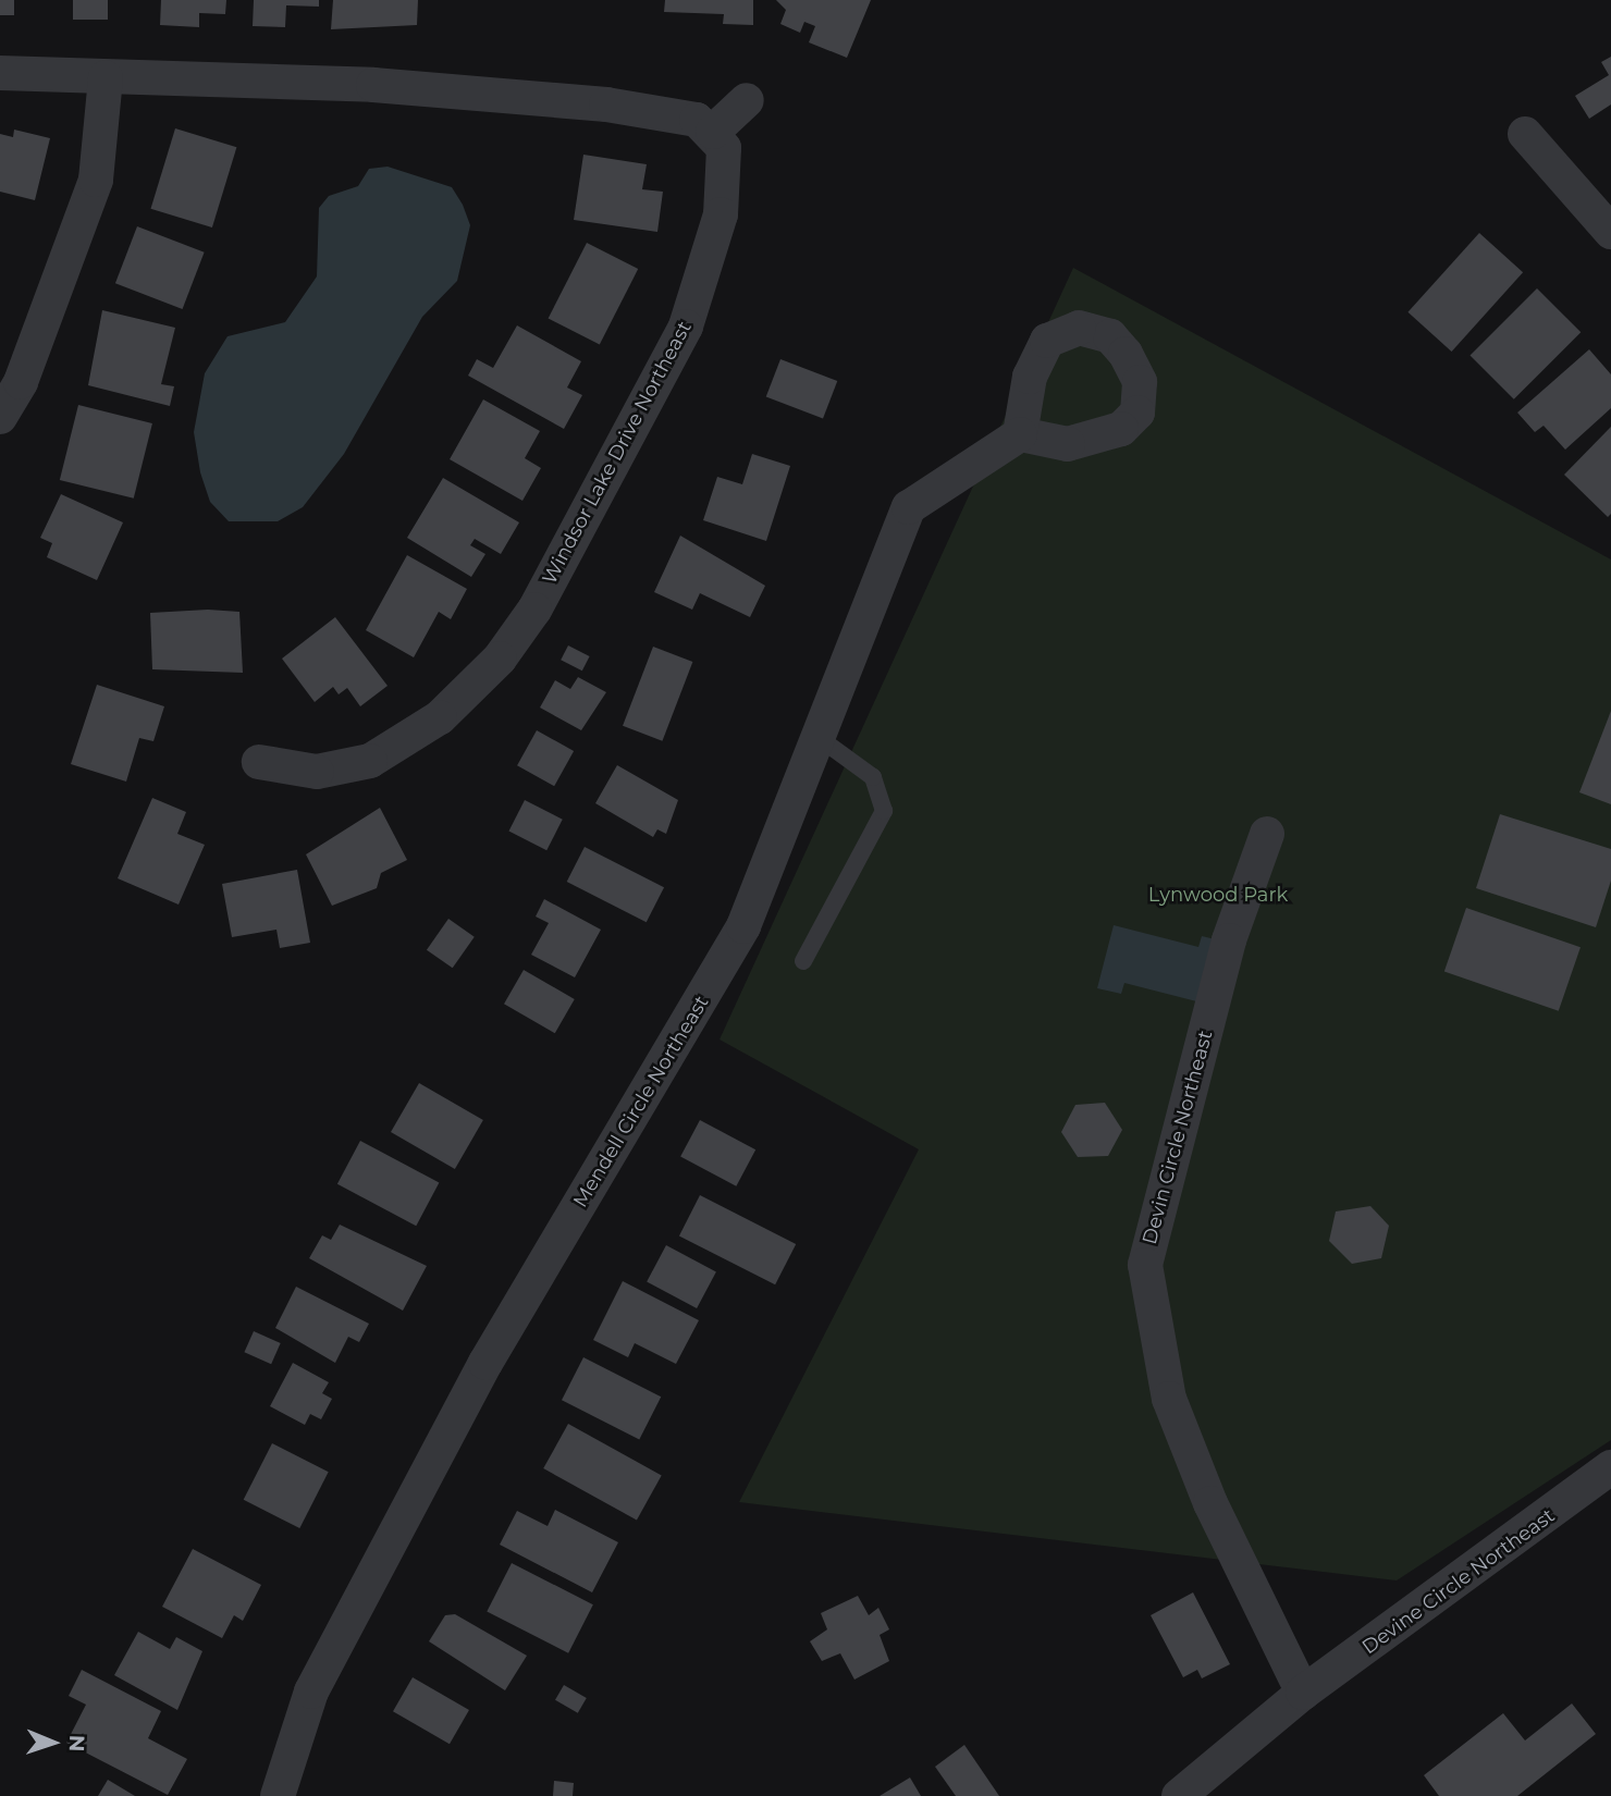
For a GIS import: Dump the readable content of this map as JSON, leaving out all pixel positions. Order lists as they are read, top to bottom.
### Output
{
  "streets": {
    "street": [
      "Windsor Lake Drive Northeast",
      "Mendell Circle Northeast",
      "Devin Circle Northeast",
      "Devine Circle Northeast"
    ]
  },
  "crossings": [
    ["Devin Circle Northeast", "Devine Circle Northeast"]
  ],
  "parks": ["Lynwood Park"],
  "north": "right"
}
